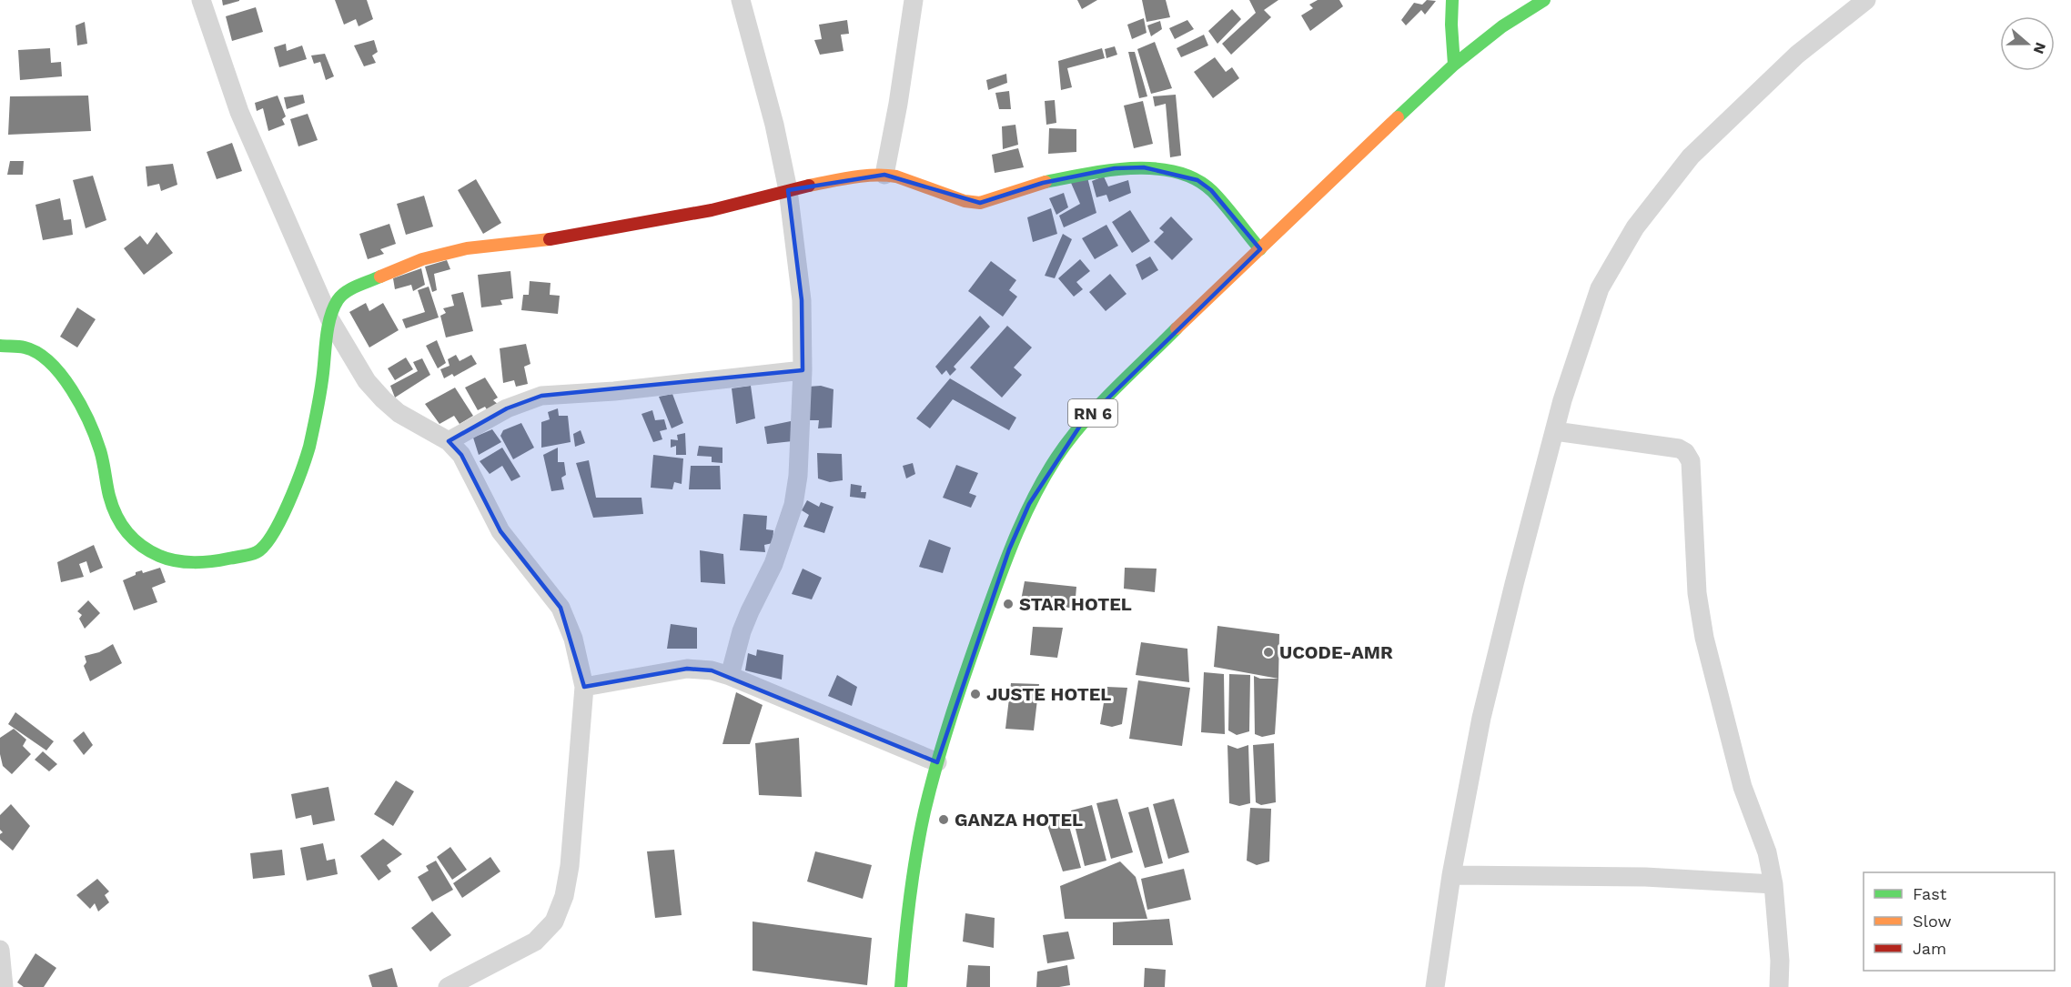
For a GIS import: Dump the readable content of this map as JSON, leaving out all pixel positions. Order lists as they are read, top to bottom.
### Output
{
  "streets": {
    "street": ["RN 6"]
  },
  "places": [
    "STAR HOTEL",
    "UCODE-AMR",
    "JUSTE HOTEL",
    "GANZA HOTEL"
  ],
  "legend": ["Fast", "Slow", "Jam"],
  "north": "right"
}
